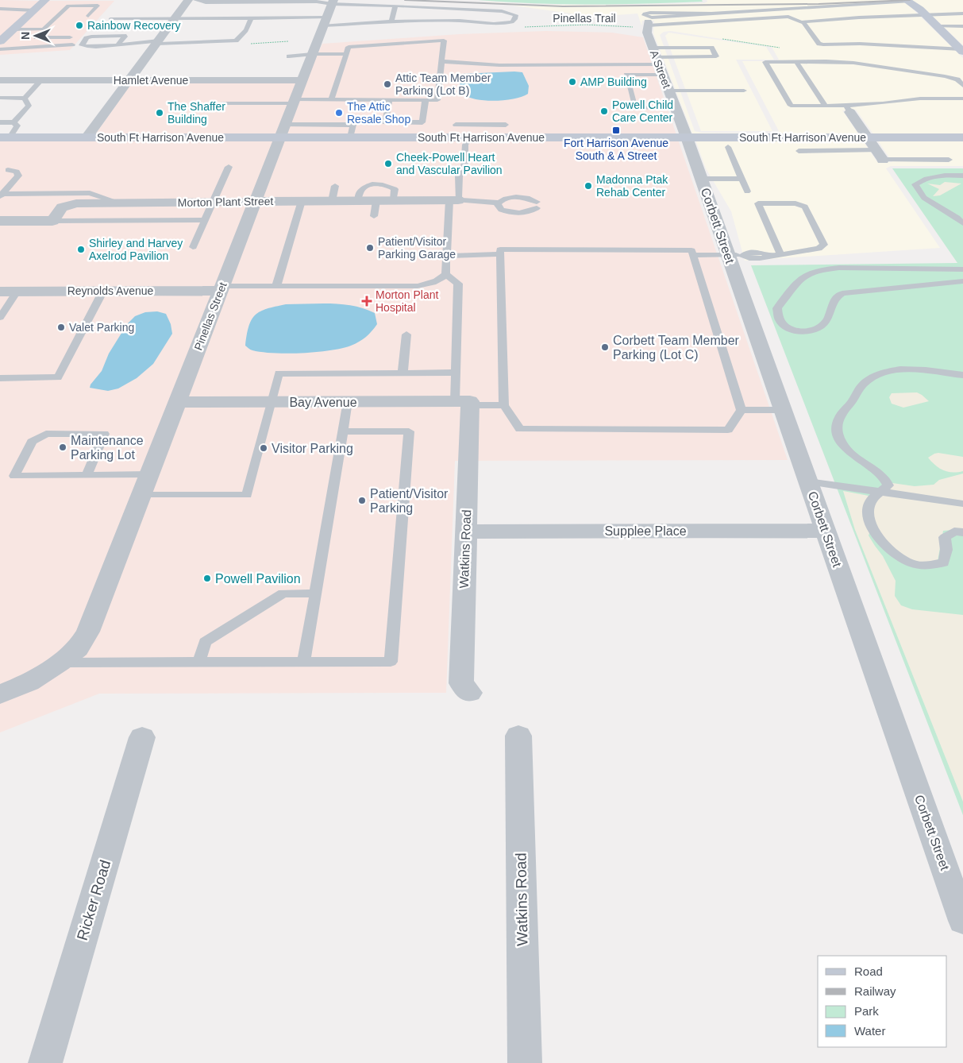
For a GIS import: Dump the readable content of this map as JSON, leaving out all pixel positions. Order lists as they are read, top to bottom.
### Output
{
  "streets": {
    "street": [
      "A Street",
      "Hamlet Avenue",
      "South Ft Harrison Avenue",
      "Morton Plant Street",
      "Corbett Street",
      "Reynolds Avenue",
      "Pinellas Street",
      "Bay Avenue",
      "Supplee Place",
      "Watkins Road",
      "Ricker Road"
    ],
    "path": ["Pinellas Trail"]
  },
  "crossings": [
    ["Pinellas Trail", "A Street"],
    ["A Street", "South Ft Harrison Avenue"],
    ["A Street", "Corbett Street"],
    ["Hamlet Avenue", "Pinellas Street"],
    ["South Ft Harrison Avenue", "Corbett Street"],
    ["South Ft Harrison Avenue", "Pinellas Street"],
    ["Morton Plant Street", "Pinellas Street"],
    ["Corbett Street", "Supplee Place"],
    ["Reynolds Avenue", "Pinellas Street"],
    ["Pinellas Street", "Bay Avenue"],
    ["Bay Avenue", "Watkins Road"],
    ["Supplee Place", "Watkins Road"]
  ],
  "places": {
    "other": [
      "Rainbow Recovery",
      "AMP Building",
      "Attic Team Member Parking (Lot B)",
      "Powell Child Care Center",
      "The Shaffer Building",
      "The Attic Resale Shop",
      "Cheek-Powell Heart and Vascular Pavilion",
      "Madonna Ptak Rehab Center",
      "Patient/Visitor Parking Garage",
      "Shirley and Harvey Axelrod Pavilion",
      "Valet Parking",
      "Corbett Team Member Parking (Lot C)",
      "Maintenance Parking Lot",
      "Visitor Parking",
      "Patient/Visitor Parking",
      "Powell Pavilion"
    ],
    "transit": ["Fort Harrison Avenue South & A Street"],
    "health": ["Morton Plant Hospital"]
  },
  "legend": [
    "Road",
    "Railway",
    "Park",
    "Water"
  ],
  "north": "left"
}
